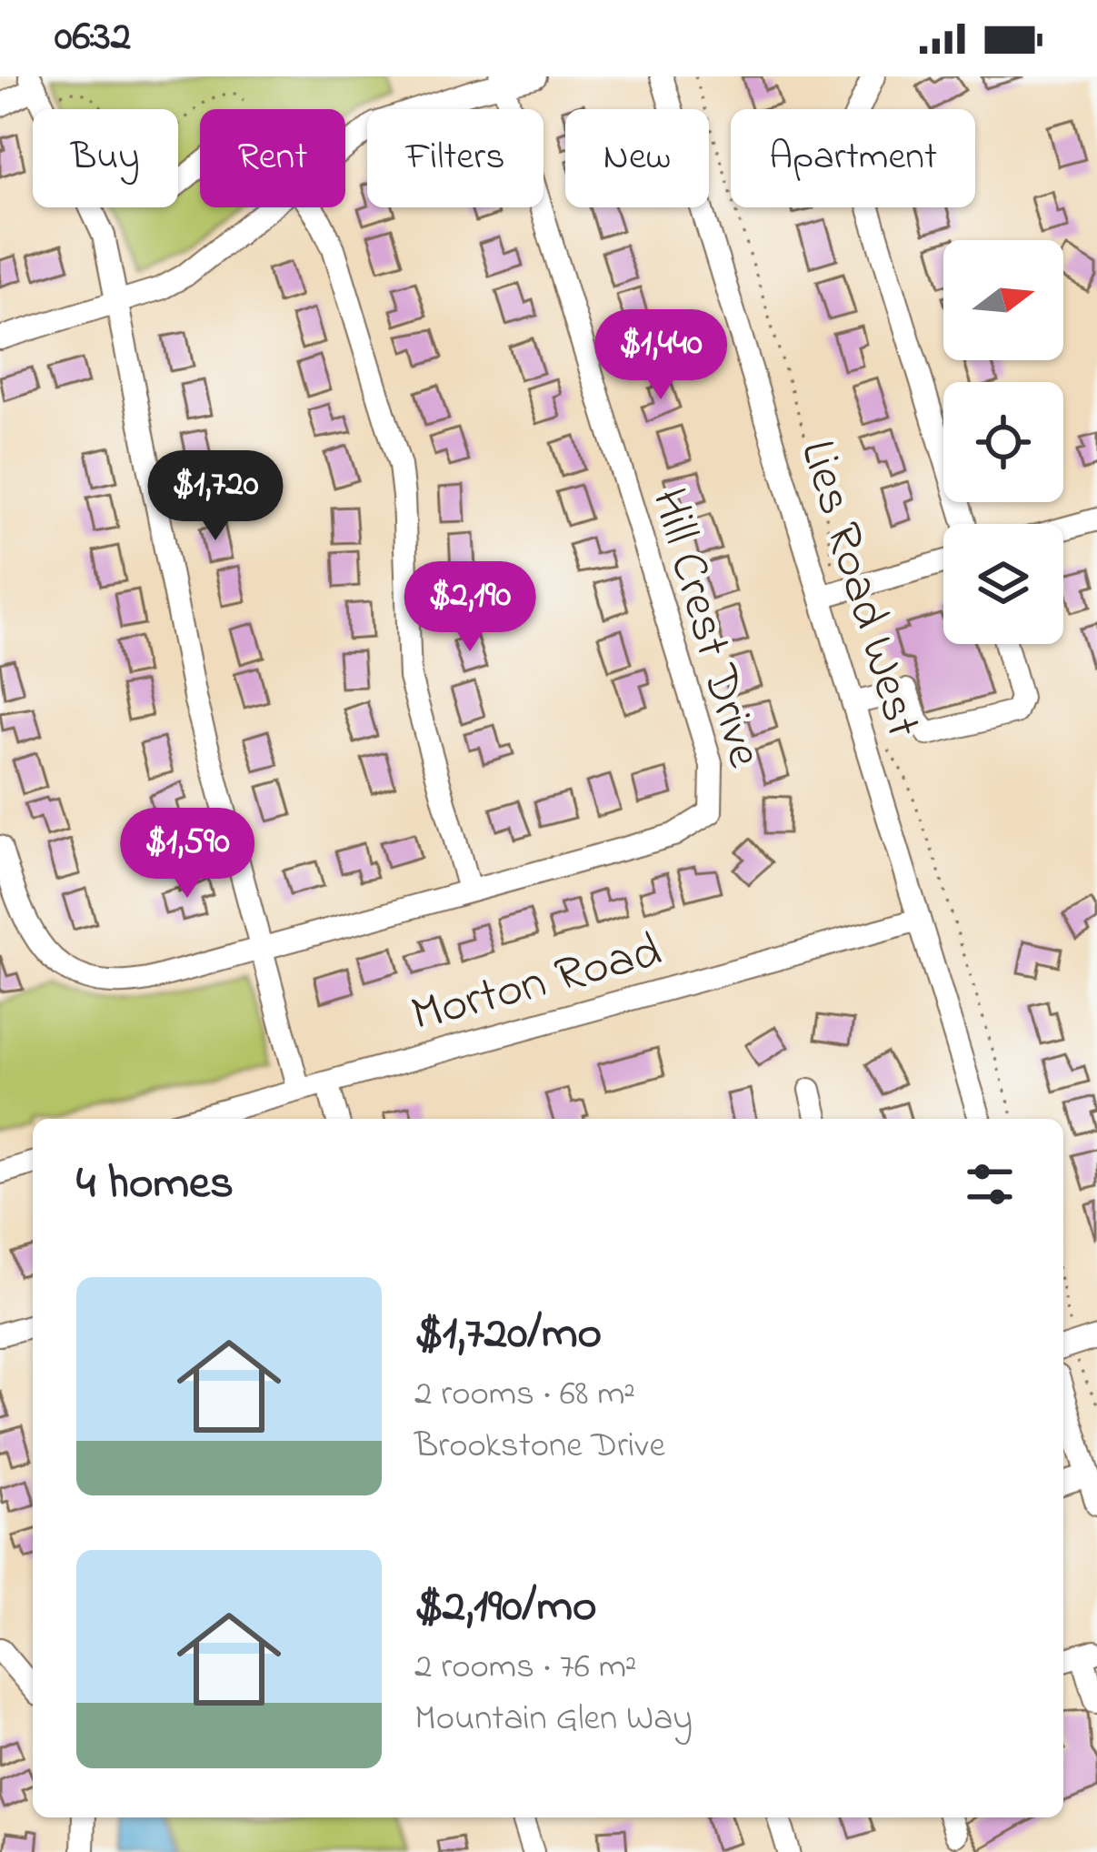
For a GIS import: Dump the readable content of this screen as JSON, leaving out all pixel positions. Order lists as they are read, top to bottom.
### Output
{
  "streets": {
    "street": ["Lies Road West", "Hill Crest Drive", "Morton Road"]
  },
  "crossings": [
    ["Lies Road West", "Morton Road"]
  ],
  "north": "right",
  "page": {
    "status": "06:32",
    "chip": [
      "Buy",
      "Rent",
      "Filters",
      "New",
      "Apartment"
    ],
    "price": [
      "$1,440",
      "$1,720",
      "$2,190",
      "$1,590"
    ],
    "heading": "4 homes",
    "list": [
      {
        "name": "$1,720/mo",
        "note": "2 rooms · 68 m² · Brookstone Drive"
      },
      {
        "name": "$2,190/mo",
        "note": "2 rooms · 76 m² · Mountain Glen Way"
      }
    ]
  }
}
